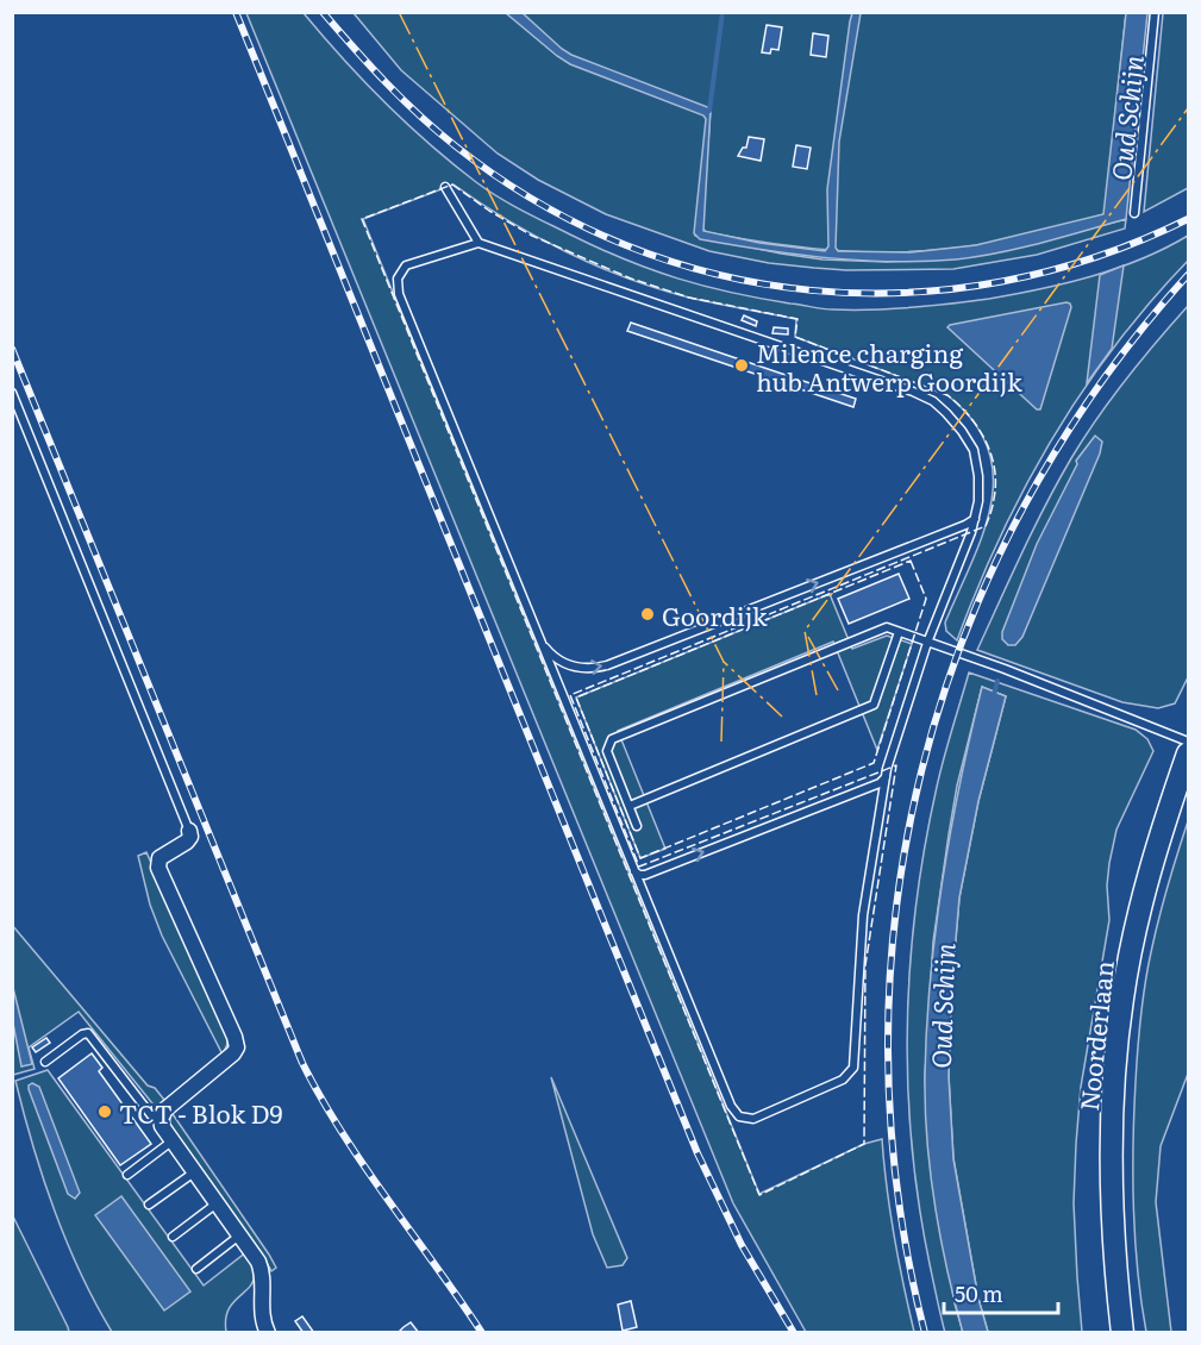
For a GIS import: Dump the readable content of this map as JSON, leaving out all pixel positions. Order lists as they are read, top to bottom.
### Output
{
  "streets": {
    "main road": ["Noorderlaan"]
  },
  "water": ["Oud Schijn"],
  "places": ["Milence charging hub Antwerp Goordijk", "Goordijk", "TCT - Blok D9"],
  "scale_bar": "50 m"
}
